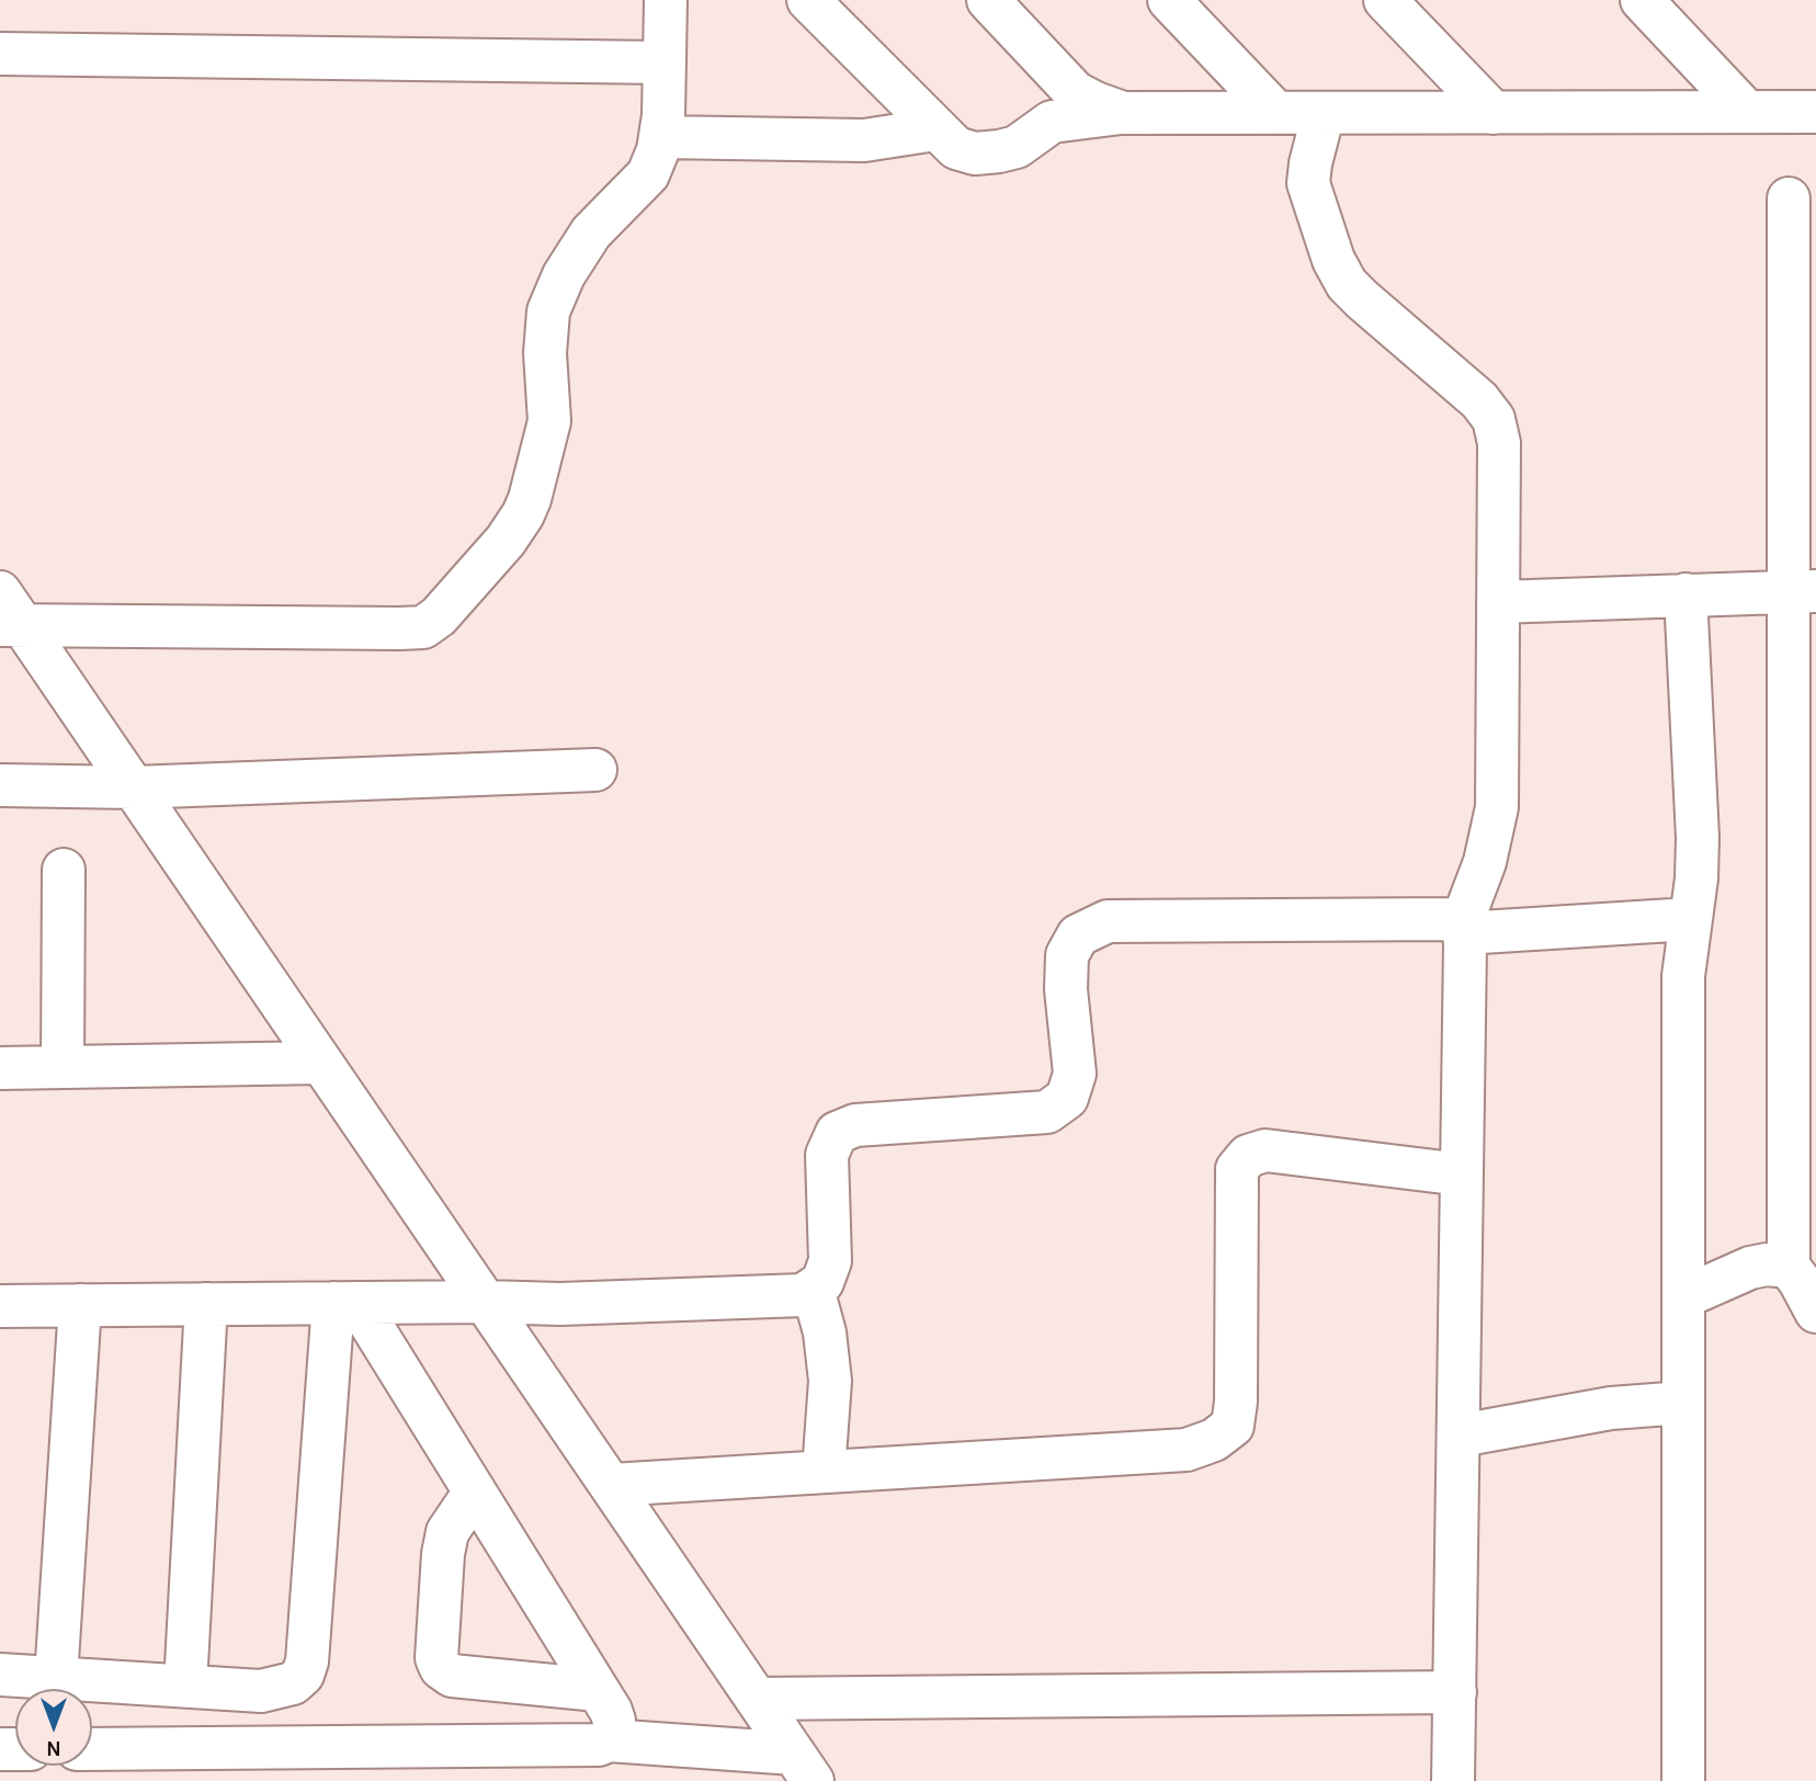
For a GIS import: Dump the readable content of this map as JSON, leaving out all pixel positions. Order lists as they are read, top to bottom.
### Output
{
  "north": "bottom"
}
